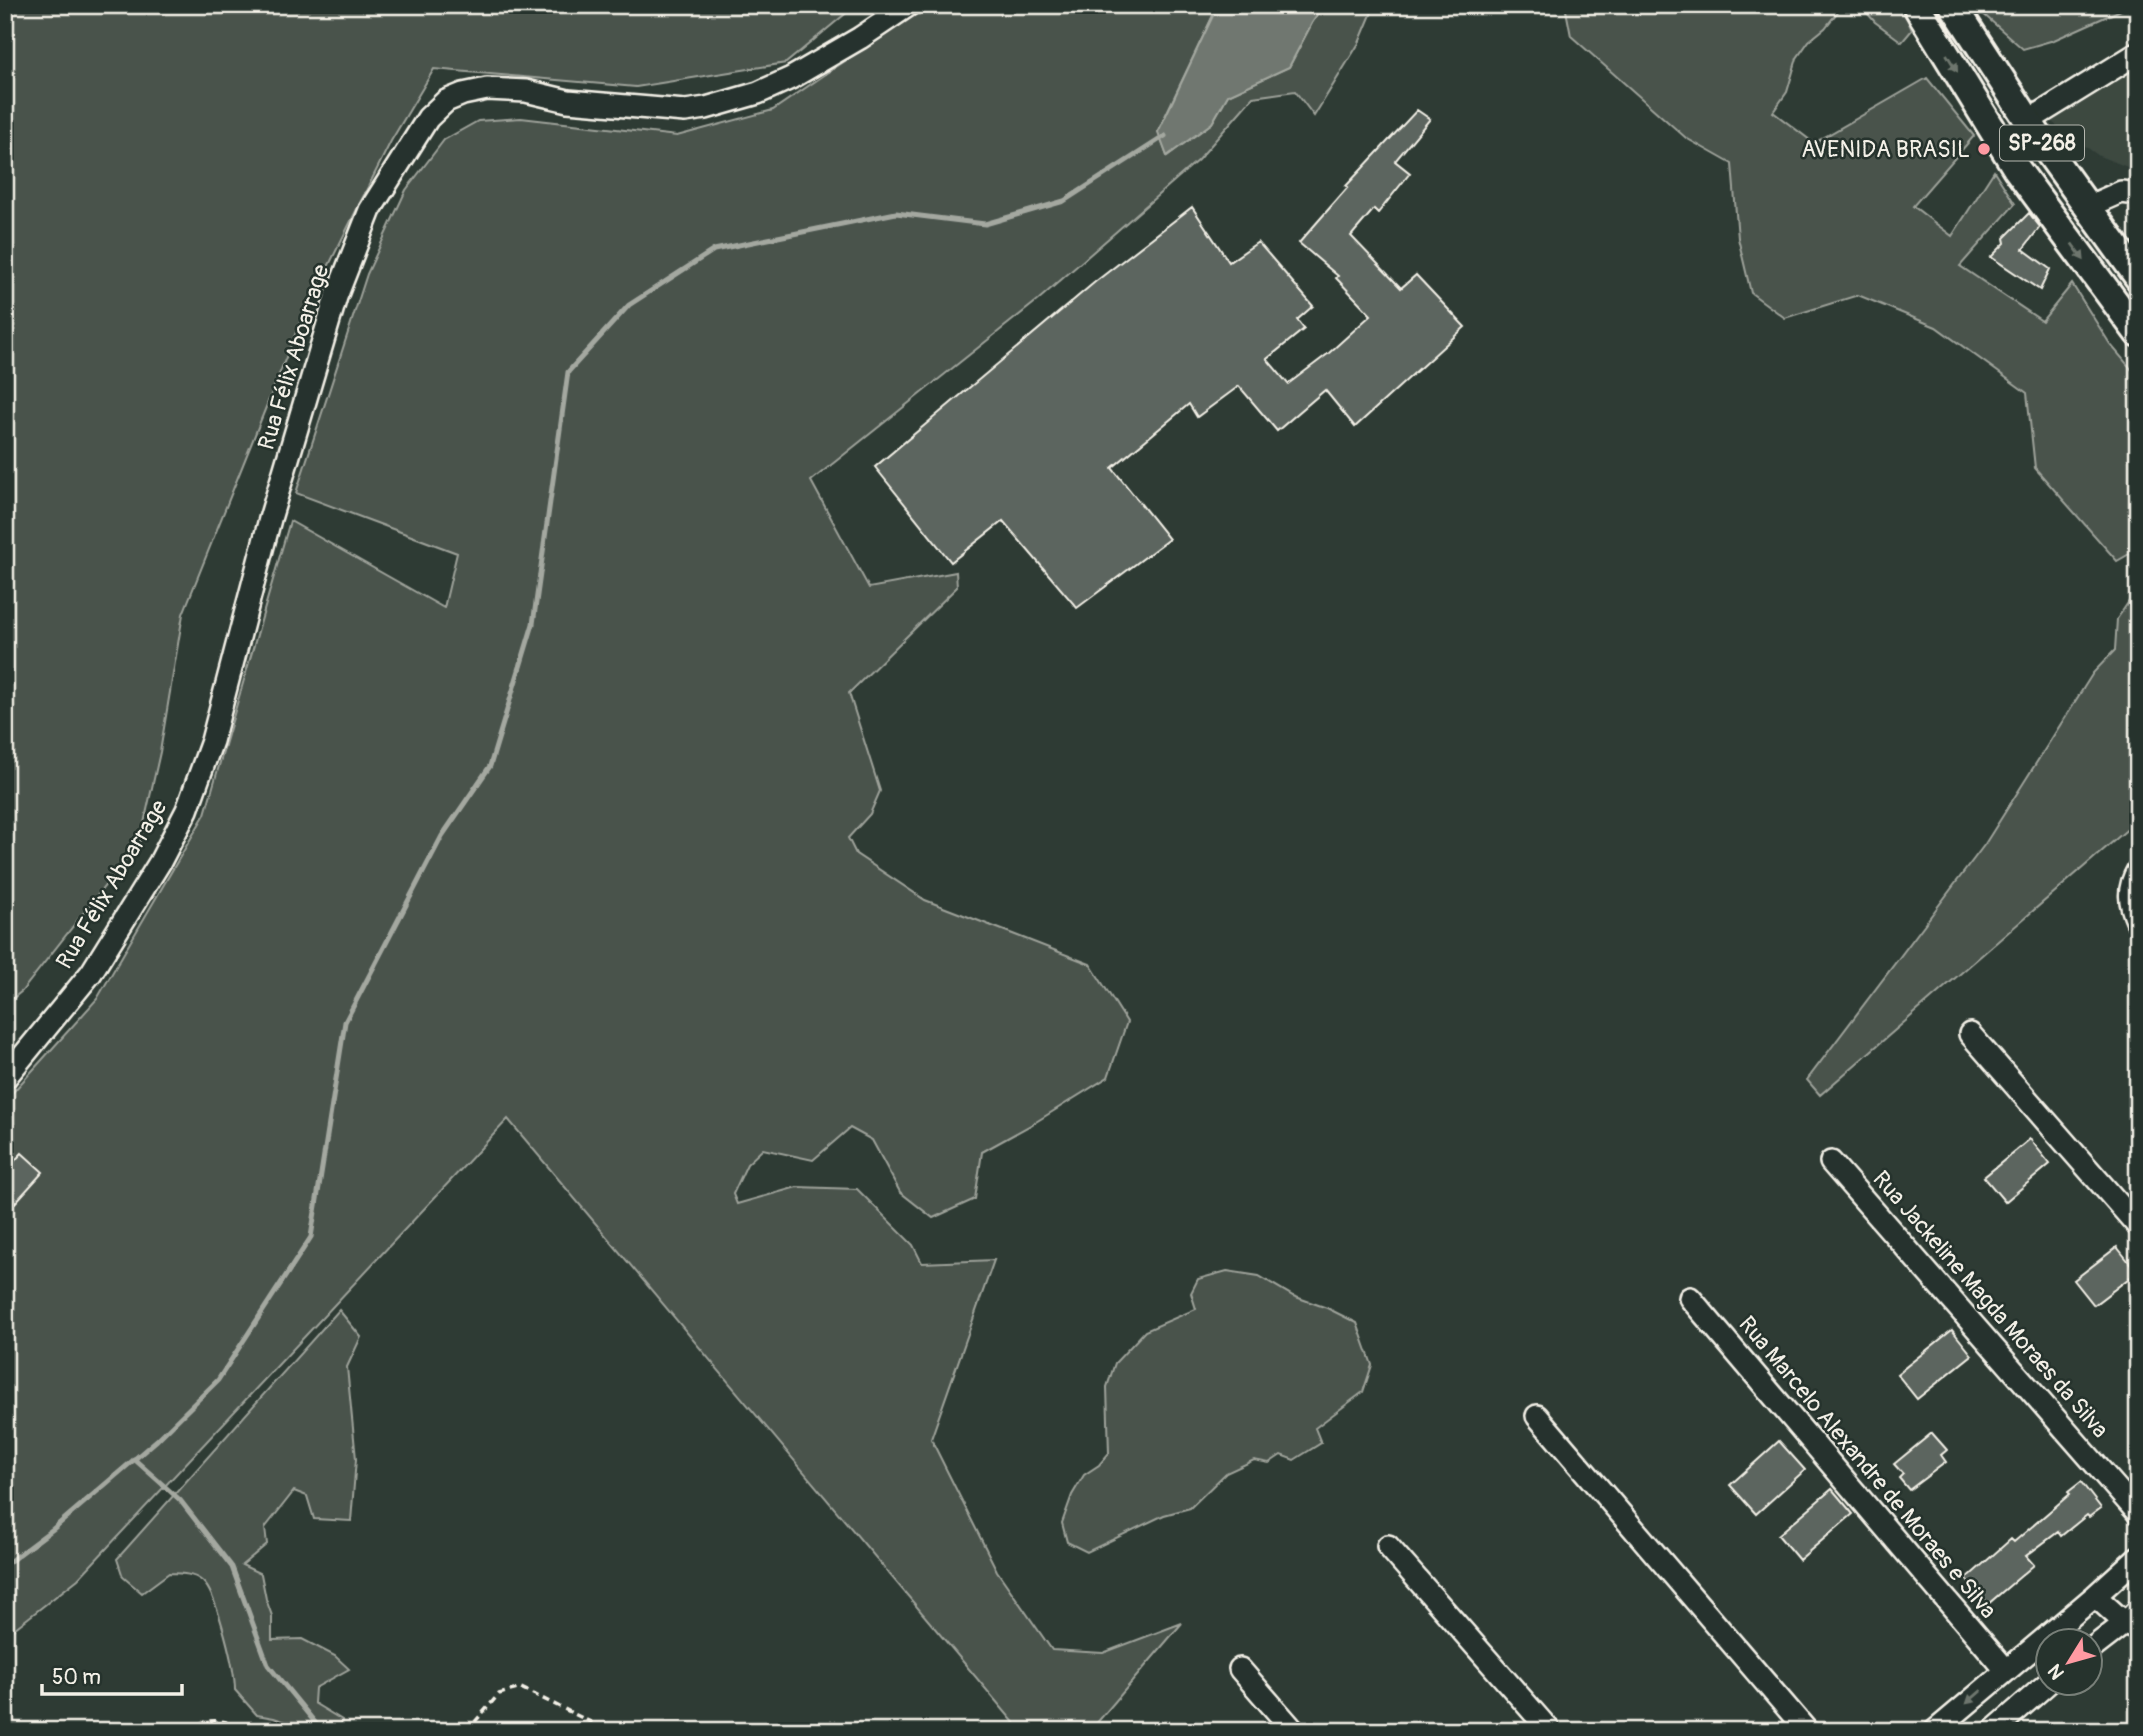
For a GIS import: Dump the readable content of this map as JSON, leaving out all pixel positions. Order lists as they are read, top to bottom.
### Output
{
  "streets": {
    "main road": ["SP-268"],
    "street": ["Rua Félix Aboarrage", "Rua Jackeline Magda Moraes da Silva", "Rua Marcelo Alexandre de Moraes e Silva"]
  },
  "places": ["AVENIDA BRASIL"],
  "scale_bar": "50 m",
  "north": "bottom left"
}
